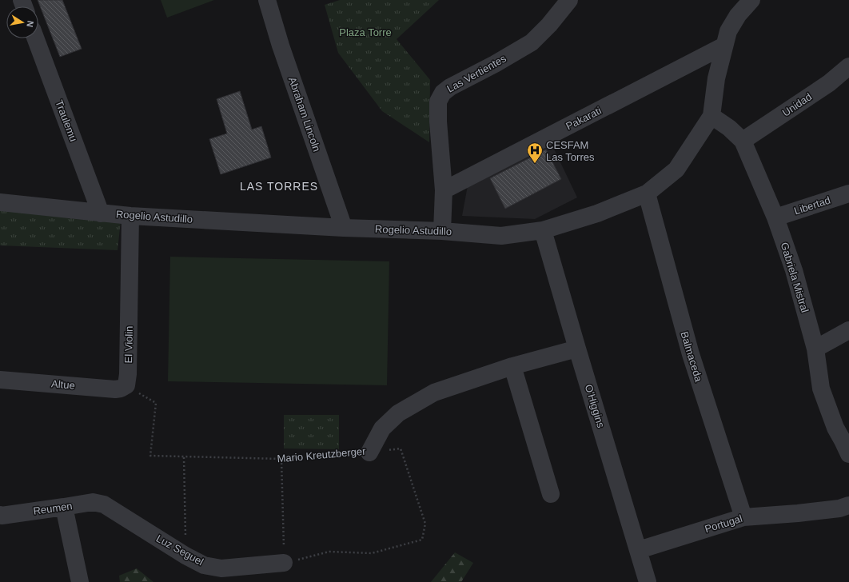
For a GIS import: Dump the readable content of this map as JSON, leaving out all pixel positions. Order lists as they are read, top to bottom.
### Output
{
  "streets": {
    "street": [
      "Las Vertientes",
      "Unidad",
      "Abraham Lincoln",
      "Pakarati",
      "Traulemu",
      "Libertad",
      "Rogelio Astudillo",
      "Gabriela Mistral",
      "El Violin",
      "Balmaceda",
      "Altue",
      "O'Higgins",
      "Mario Kreutzberger",
      "Reumen",
      "Portugal",
      "Luz Seguel"
    ]
  },
  "crossings": [
    ["Las Vertientes", "Pakarati"],
    ["Las Vertientes", "Rogelio Astudillo"],
    ["Unidad", "Gabriela Mistral"],
    ["Abraham Lincoln", "Rogelio Astudillo"],
    ["Pakarati", "Rogelio Astudillo"],
    ["Traulemu", "Rogelio Astudillo"],
    ["Libertad", "Gabriela Mistral"],
    ["Rogelio Astudillo", "Gabriela Mistral"],
    ["Rogelio Astudillo", "El Violin"],
    ["Rogelio Astudillo", "Balmaceda"],
    ["Rogelio Astudillo", "O'Higgins"],
    ["El Violin", "Altue"],
    ["El Violin", "Mario Kreutzberger"],
    ["Balmaceda", "Portugal"],
    ["Altue", "Mario Kreutzberger"],
    ["O'Higgins", "Mario Kreutzberger"],
    ["O'Higgins", "Portugal"],
    ["Reumen", "Luz Seguel"]
  ],
  "districts": ["LAS TORRES"],
  "parks": ["Plaza Torre"],
  "places": {
    "hospital": ["CESFAM Las Torres"]
  },
  "north": "right"
}
